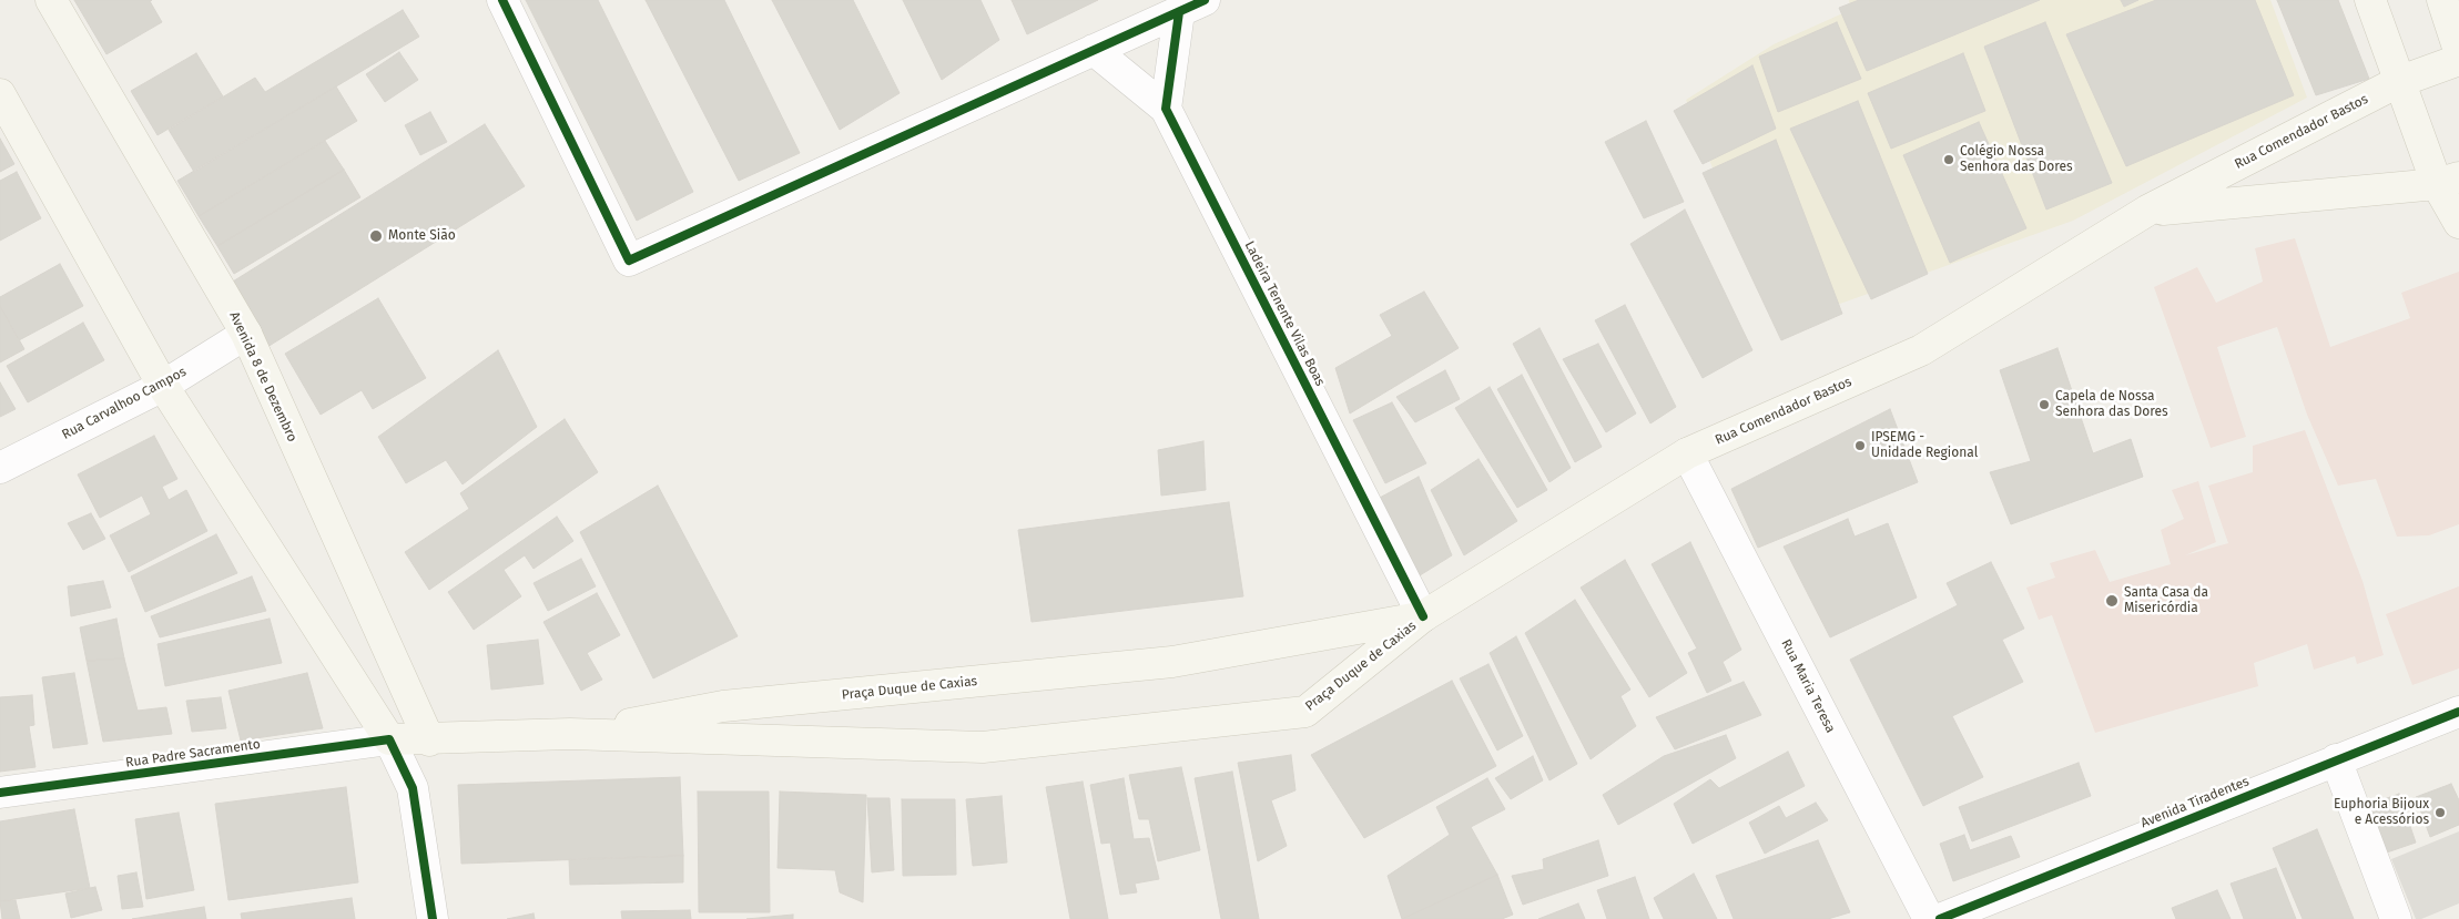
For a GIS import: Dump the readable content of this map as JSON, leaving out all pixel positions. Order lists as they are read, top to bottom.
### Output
{
  "streets": {
    "main road": [
      "Rua Comendador Bastos",
      "Avenida 8 de Dezembro",
      "Praça Duque de Caxias",
      "Rua Padre Sacramento"
    ],
    "street": [
      "Ladeira Tenente Vilas Boas",
      "Rua Carvalhoo Campos",
      "Rua Maria Teresa",
      "Avenida Tiradentes"
    ]
  },
  "crossings": [
    ["Rua Comendador Bastos", "Ladeira Tenente Vilas Boas"],
    ["Rua Comendador Bastos", "Praça Duque de Caxias"],
    ["Rua Comendador Bastos", "Rua Maria Teresa"],
    ["Ladeira Tenente Vilas Boas", "Praça Duque de Caxias"],
    ["Avenida 8 de Dezembro", "Rua Carvalhoo Campos"],
    ["Avenida 8 de Dezembro", "Rua Padre Sacramento"],
    ["Praça Duque de Caxias", "Rua Padre Sacramento"]
  ],
  "places": [
    "Colégio Nossa Senhora das Dores",
    "Monte Sião",
    "Capela de Nossa Senhora das Dores",
    "IPSEMG - Unidade Regional",
    "Santa Casa da Misericórdia",
    "Euphoria Bijoux e Acessórios"
  ]
}
